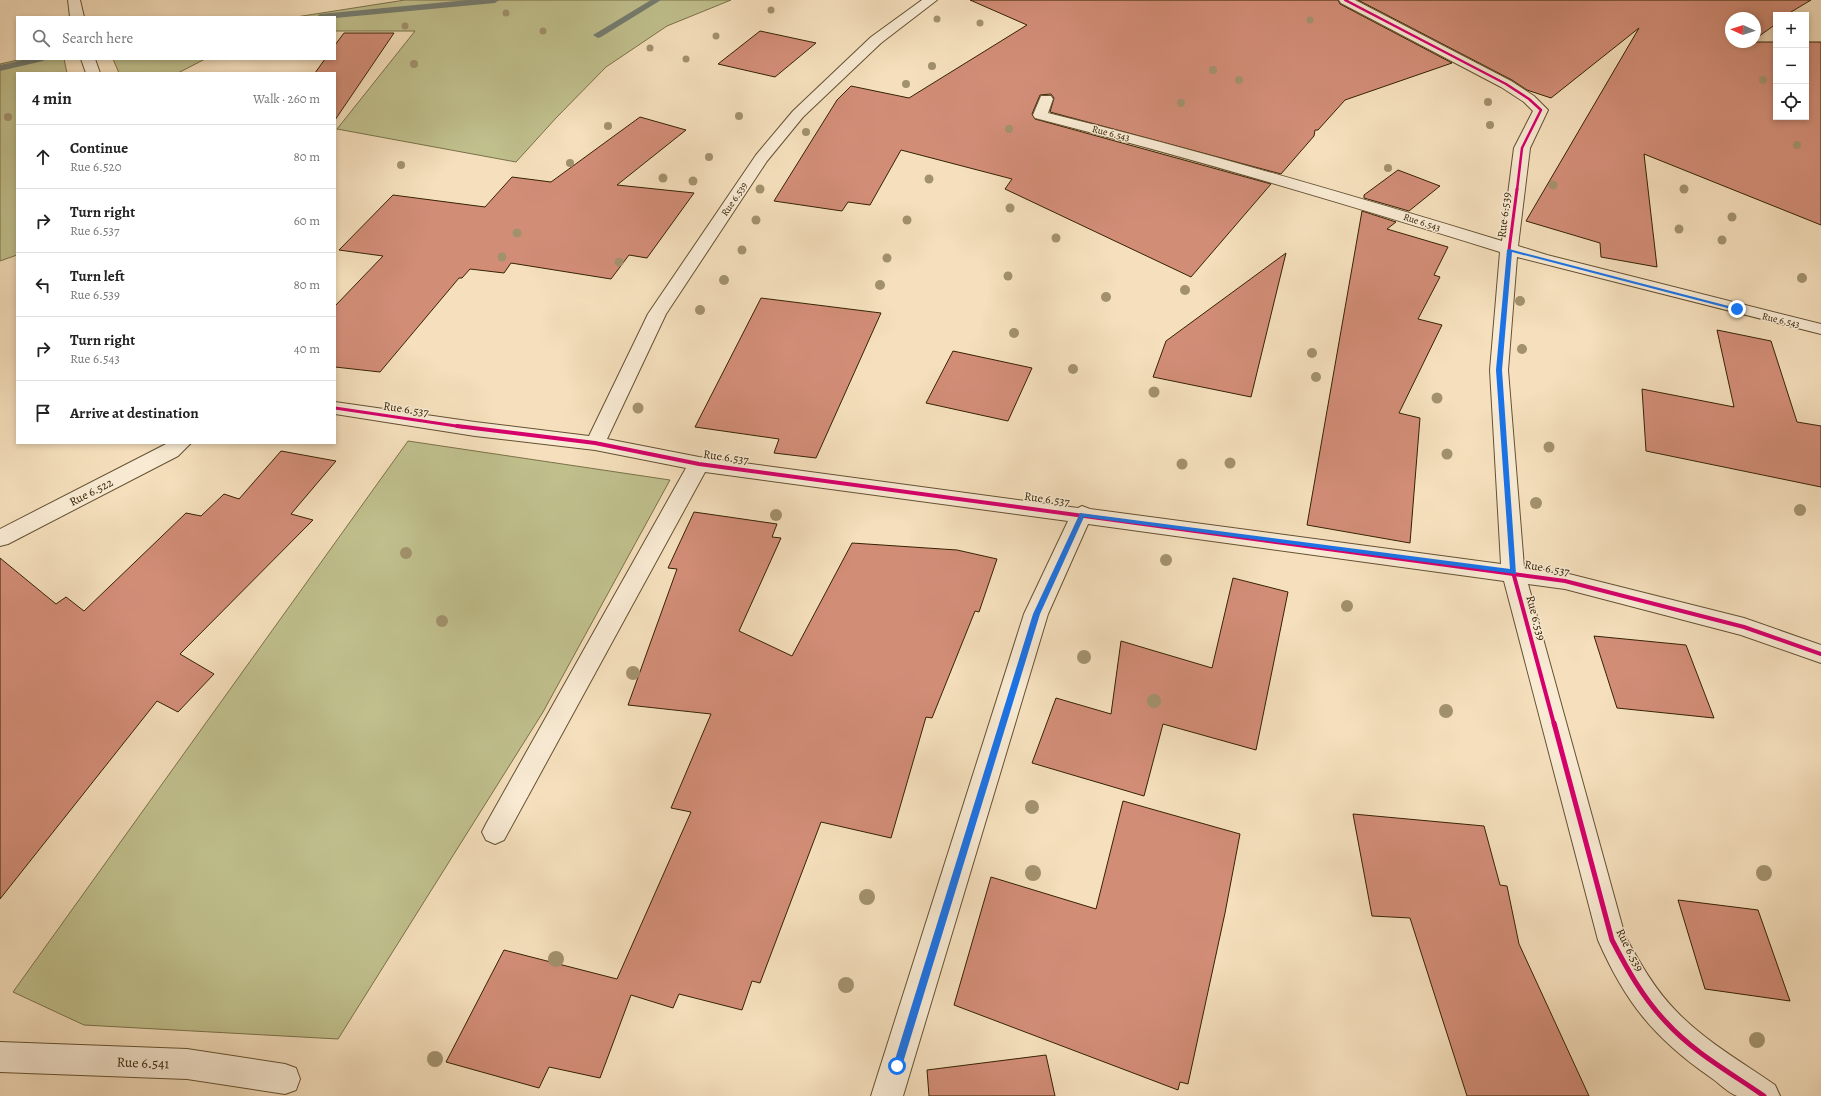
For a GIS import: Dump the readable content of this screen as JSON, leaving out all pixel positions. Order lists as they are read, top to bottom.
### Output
{
  "streets": {
    "street": [
      "Rue 6.543",
      "Rue 6.539",
      "Rue 6.537",
      "Rue 6.522",
      "Rue 6.541"
    ]
  },
  "crossings": [
    ["Rue 6.543", "Rue 6.539"],
    ["Rue 6.539", "Rue 6.537"]
  ],
  "north": "left",
  "page": {
    "map_buttons": ["+", "−"],
    "search": "Search here",
    "heading": ["4 min", "Walk · 260 m"],
    "list": [
      ["Continue", "Rue 6.520", "80 m"],
      ["Turn right", "Rue 6.537", "60 m"],
      ["Turn left", "Rue 6.539", "80 m"],
      ["Turn right", "Rue 6.543", "40 m"],
      "Arrive at destination"
    ]
  }
}
